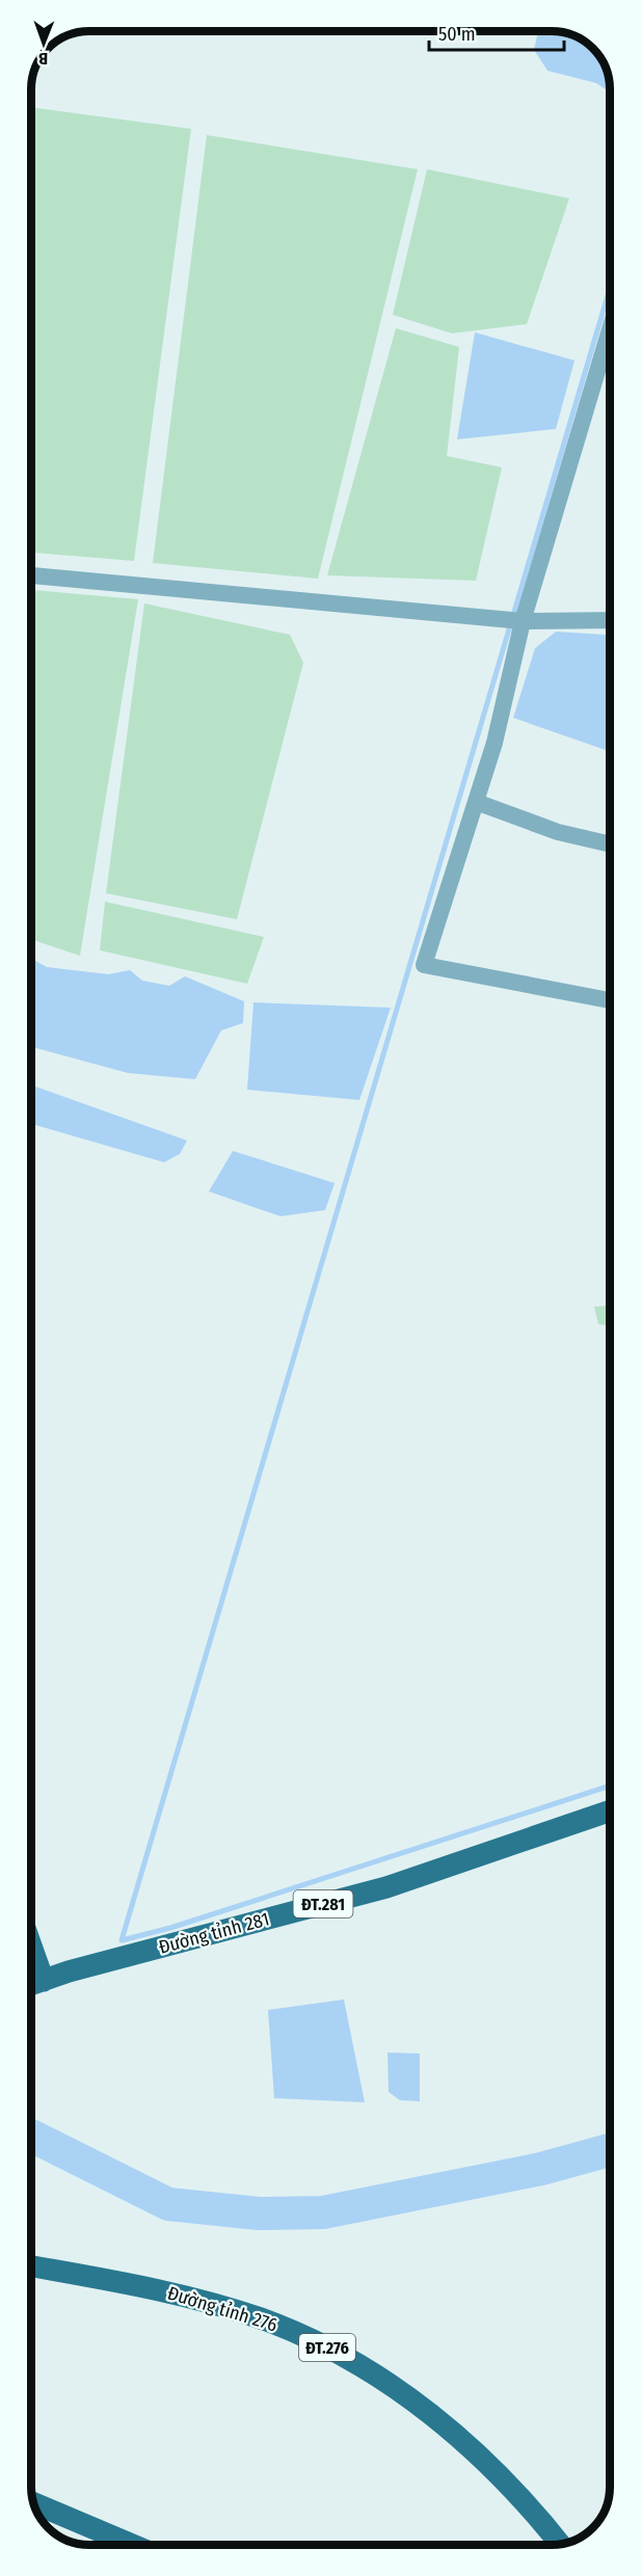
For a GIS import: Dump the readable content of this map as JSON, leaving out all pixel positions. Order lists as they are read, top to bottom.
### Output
{
  "streets": {
    "main road": [
      "ĐT.281",
      "Đường tỉnh 281",
      "Đường tỉnh 276",
      "ĐT.276"
    ]
  },
  "scale_bar": "50 m",
  "north": "bottom"
}
